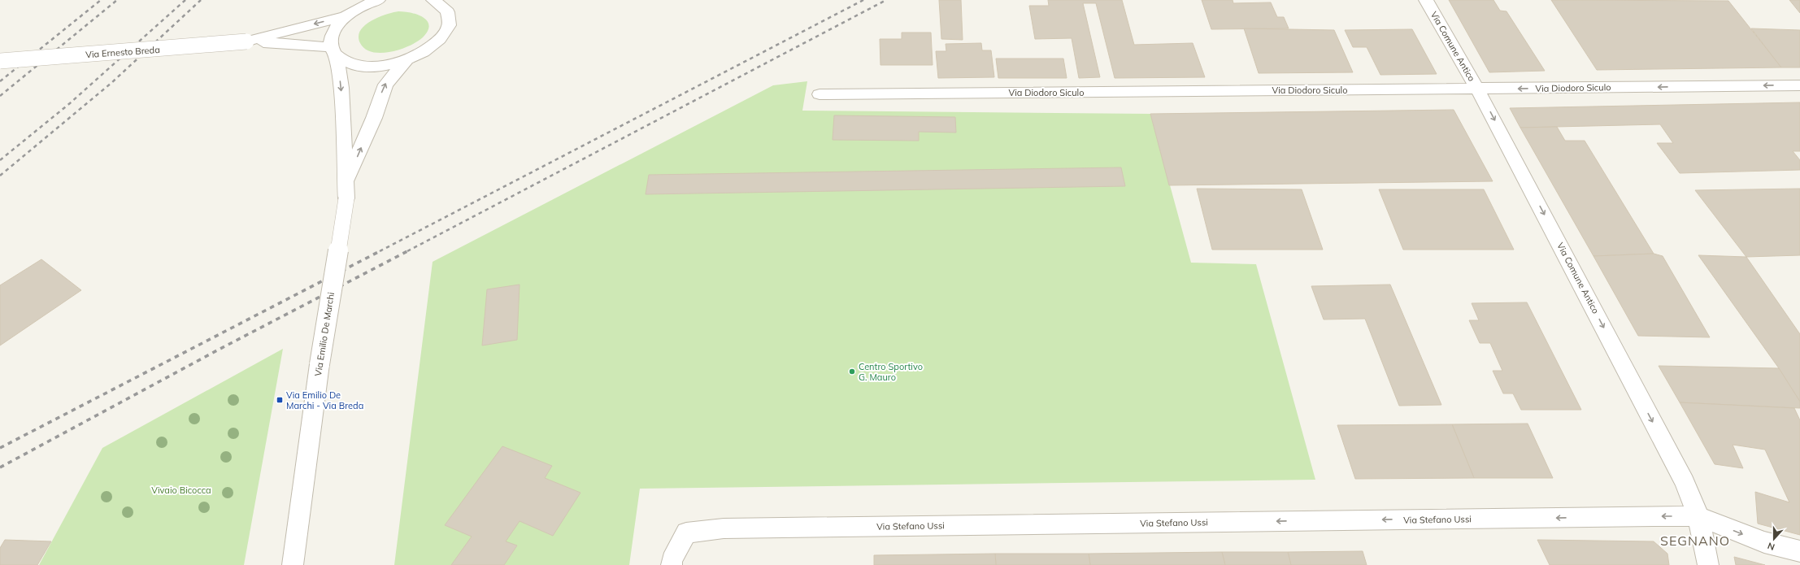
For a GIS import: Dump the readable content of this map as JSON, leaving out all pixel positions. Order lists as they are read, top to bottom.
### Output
{
  "streets": {
    "street": [
      "Via Comune Antico",
      "Via Ernesto Breda",
      "Via Diodoro Siculo",
      "Via Emilio De Marchi",
      "Via Stefano Ussi"
    ]
  },
  "crossings": [
    ["Via Comune Antico", "Via Diodoro Siculo"],
    ["Via Comune Antico", "Via Stefano Ussi"],
    ["Via Ernesto Breda", "Via Emilio De Marchi"]
  ],
  "one_way": ["Via Comune Antico", "Via Stefano Ussi"],
  "districts": ["SEGNANO"],
  "parks": ["Vivaio Bicocca"],
  "places": {
    "other": ["Centro Sportivo G. Mauro"],
    "transit": ["Via Emilio De Marchi - Via Breda"]
  },
  "north": "bottom"
}
